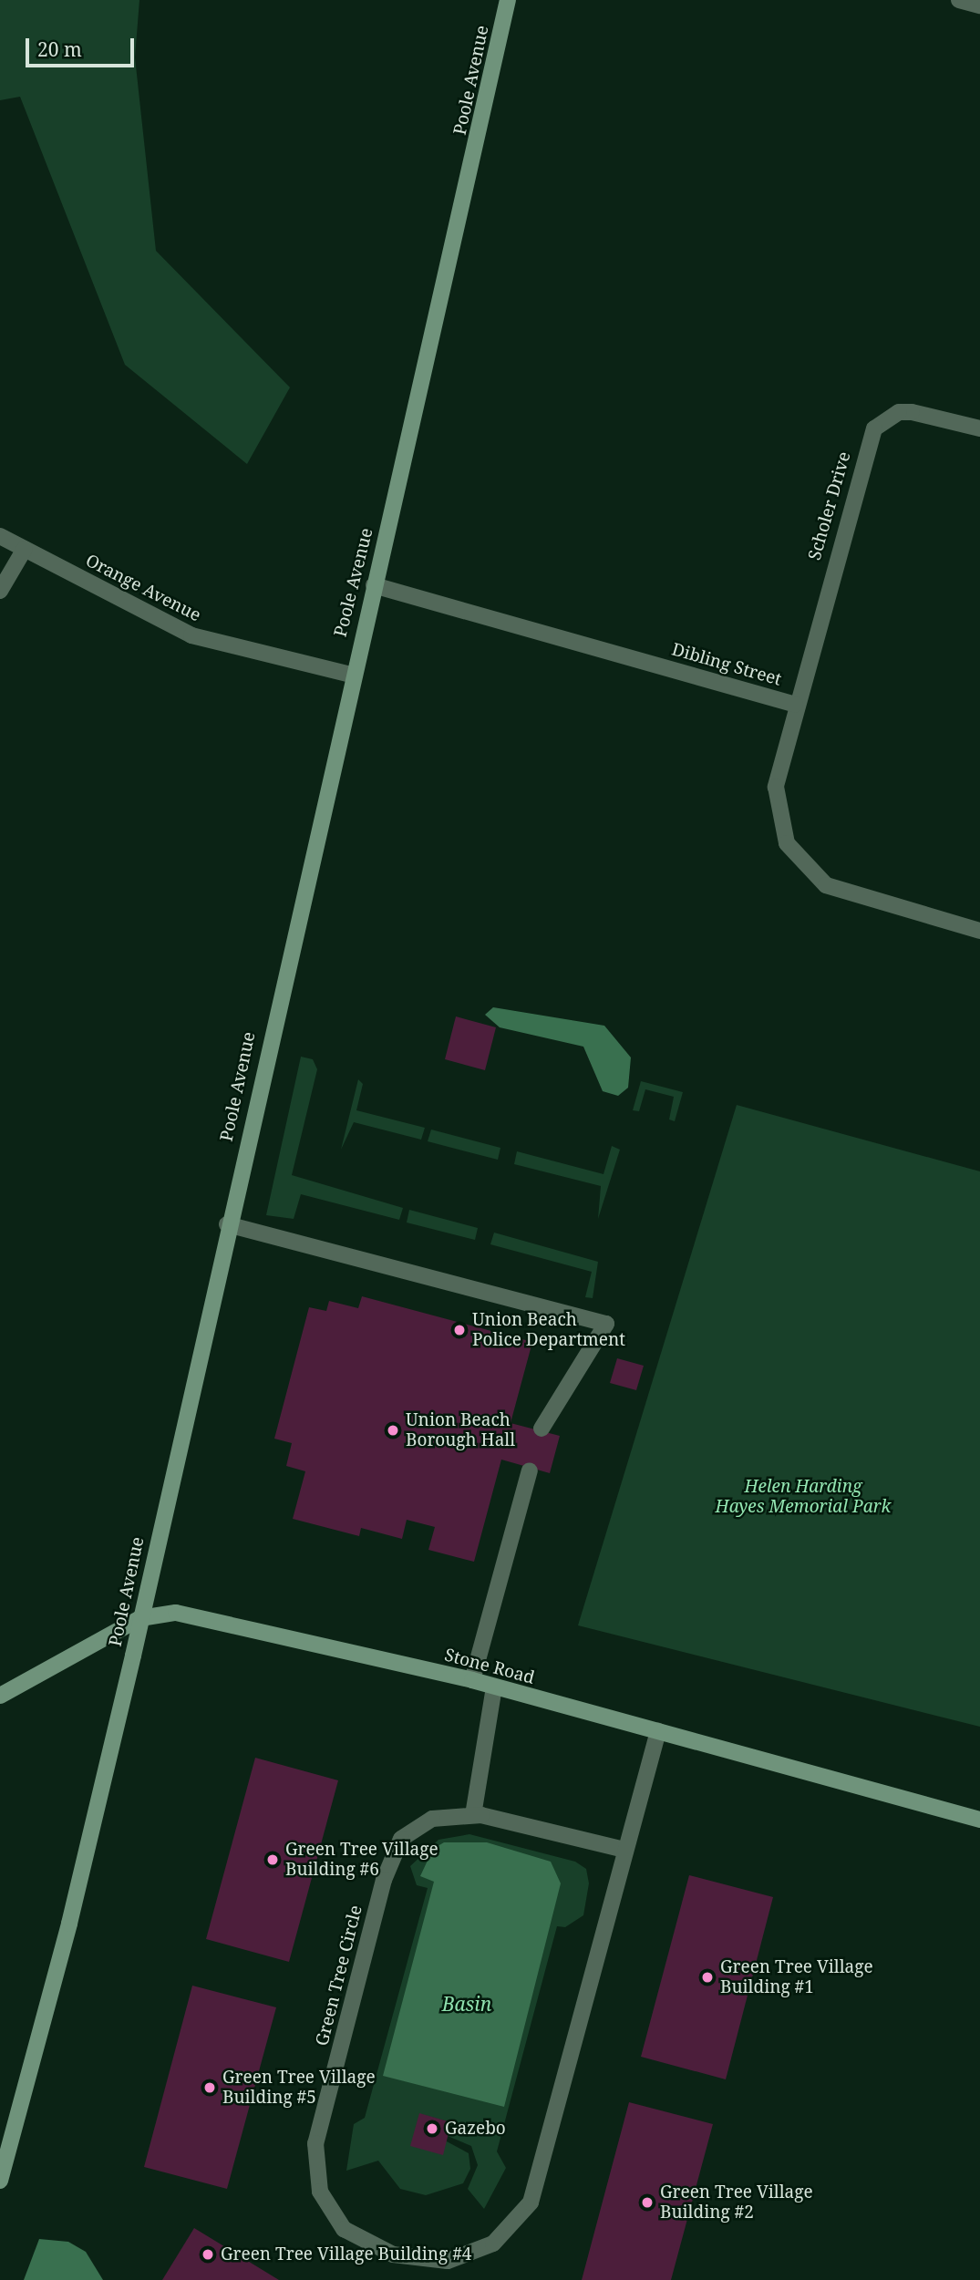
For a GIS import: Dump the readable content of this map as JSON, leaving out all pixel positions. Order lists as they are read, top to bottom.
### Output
{
  "streets": {
    "street": [
      "Poole Avenue",
      "Scholer Drive",
      "Orange Avenue",
      "Dibling Street",
      "Stone Road",
      "Green Tree Circle"
    ]
  },
  "crossings": [
    ["Poole Avenue", "Orange Avenue"],
    ["Poole Avenue", "Dibling Street"],
    ["Poole Avenue", "Stone Road"],
    ["Scholer Drive", "Dibling Street"],
    ["Stone Road", "Green Tree Circle"]
  ],
  "water": ["Basin"],
  "parks": ["Helen Harding Hayes Memorial Park"],
  "places": [
    "Union Beach Police Department",
    "Union Beach Borough Hall",
    "Green Tree Village Building #6",
    "Green Tree Village Building #1",
    "Green Tree Village Building #5",
    "Gazebo",
    "Green Tree Village Building #2",
    "Green Tree Village Building #4"
  ],
  "scale_bar": "20 m"
}
